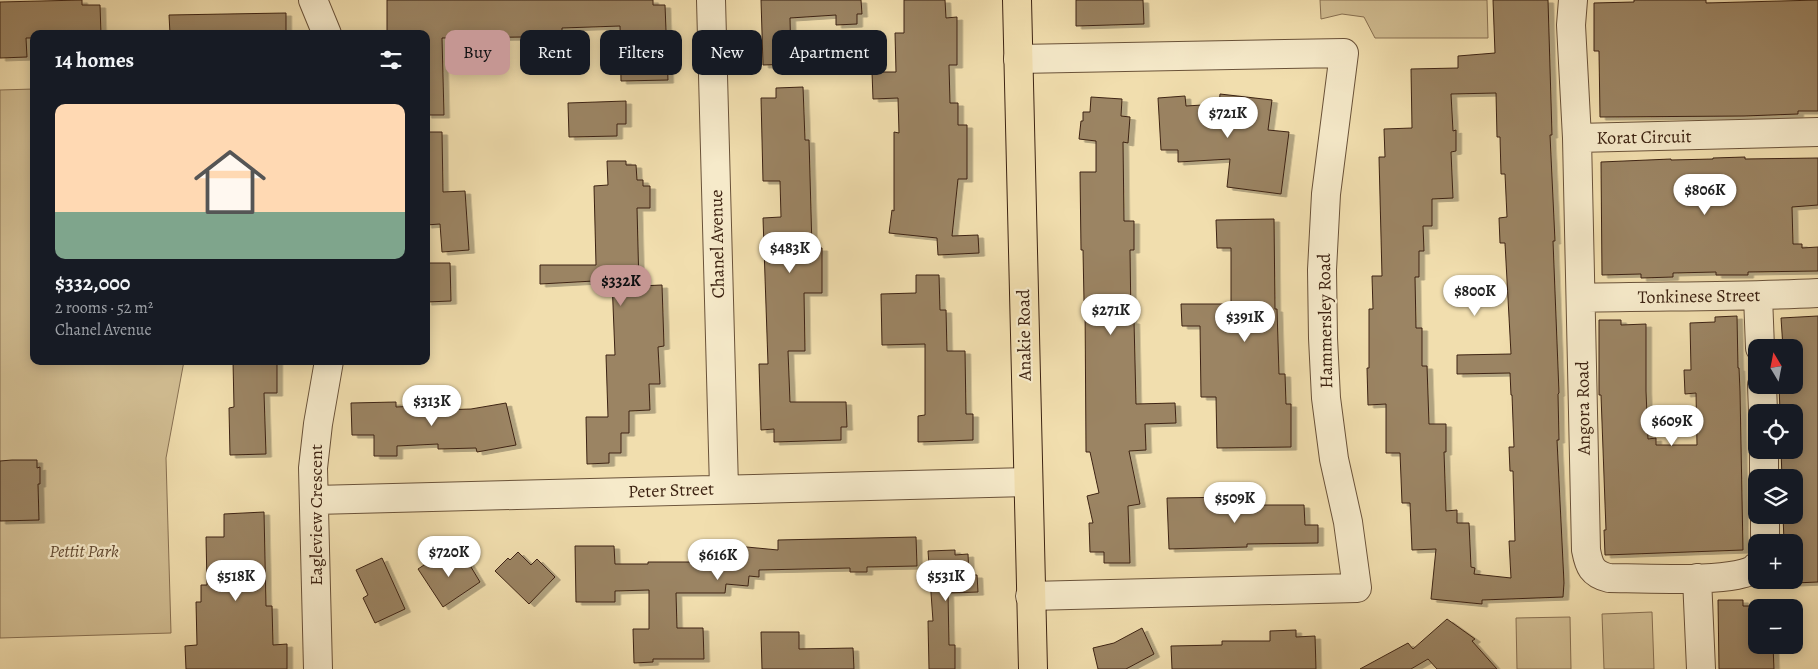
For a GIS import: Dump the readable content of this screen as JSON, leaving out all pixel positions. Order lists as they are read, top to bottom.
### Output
{
  "streets": {
    "main road": ["Anakie Road"],
    "street": [
      "Korat Circuit",
      "Chanel Avenue",
      "Tonkinese Street",
      "Hammersley Road",
      "Angora Road",
      "Peter Street",
      "Eagleview Crescent"
    ]
  },
  "crossings": [
    ["Korat Circuit", "Angora Road"],
    ["Chanel Avenue", "Peter Street"],
    ["Tonkinese Street", "Angora Road"],
    ["Hammersley Road", "Anakie Road"],
    ["Anakie Road", "Peter Street"],
    ["Peter Street", "Eagleview Crescent"]
  ],
  "parks": ["Pettit Park"],
  "north": "top",
  "page": {
    "chip": [
      "Buy",
      "Rent",
      "Filters",
      "New",
      "Apartment"
    ],
    "heading": "14 homes",
    "list": [
      {
        "name": "$332,000",
        "note": "2 rooms · 52 m² · Chanel Avenue"
      }
    ],
    "price": [
      "$721K",
      "$806K",
      "$483K",
      "$332K",
      "$800K",
      "$271K",
      "$391K",
      "$313K",
      "$609K",
      "$509K",
      "$720K",
      "$616K",
      "$518K",
      "$531K"
    ],
    "map_buttons": ["+", "−"]
  }
}
